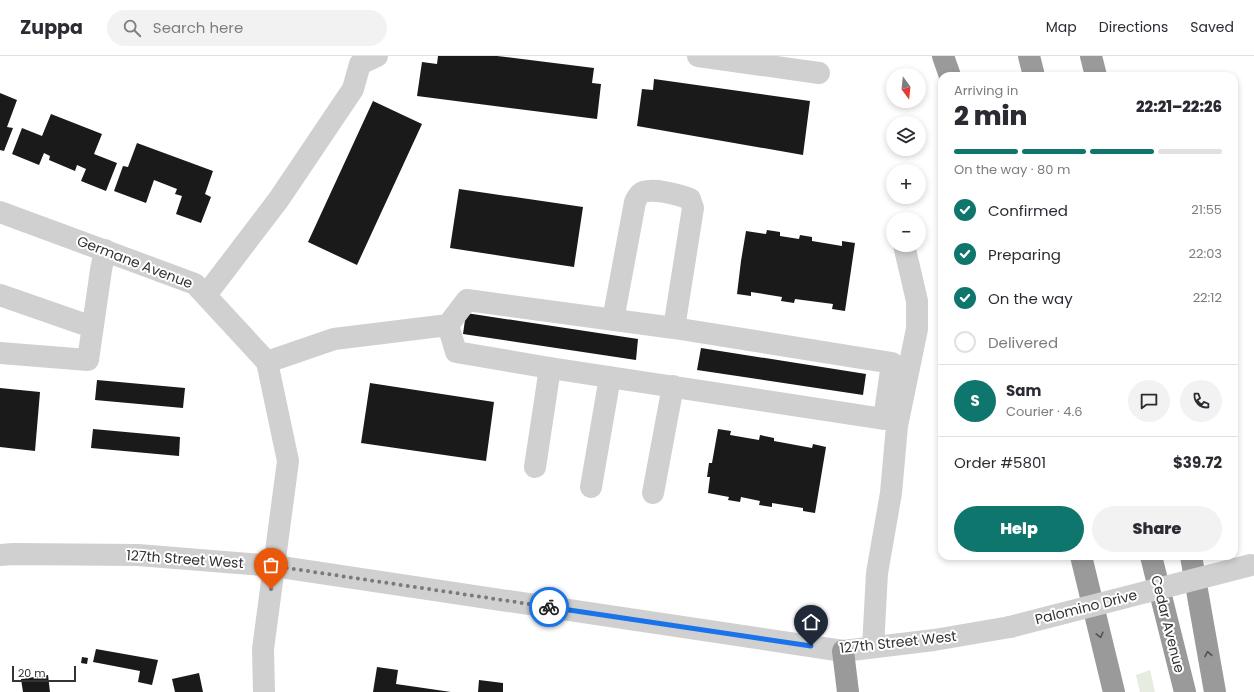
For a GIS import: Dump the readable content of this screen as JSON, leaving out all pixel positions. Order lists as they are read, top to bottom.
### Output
{
  "streets": {
    "highway": ["Cedar Avenue"],
    "street": ["Germane Avenue", "127th Street West", "Palomino Drive"]
  },
  "crossings": [
    ["127th Street West", "Palomino Drive"]
  ],
  "scale_bar": "20 m",
  "north": "bottom",
  "page": {
    "header": "Zuppa",
    "search": "Search here",
    "nav": ["Map", "Directions", "Saved"],
    "map_buttons": ["+", "−"],
    "heading": ["2 min", "Arriving in", "22:21–22:26"],
    "panel": [
      "Sam",
      "Courier · 4.6",
      "Order #5801",
      "$39.72"
    ],
    "bar": "On the way · 80 m",
    "list": [
      ["Confirmed", "21:55"],
      ["Preparing", "22:03"],
      ["On the way", "22:12"],
      "Delivered"
    ],
    "round": "S",
    "buttons": ["Help", "Share"],
    "scale": "20 m"
  }
}
